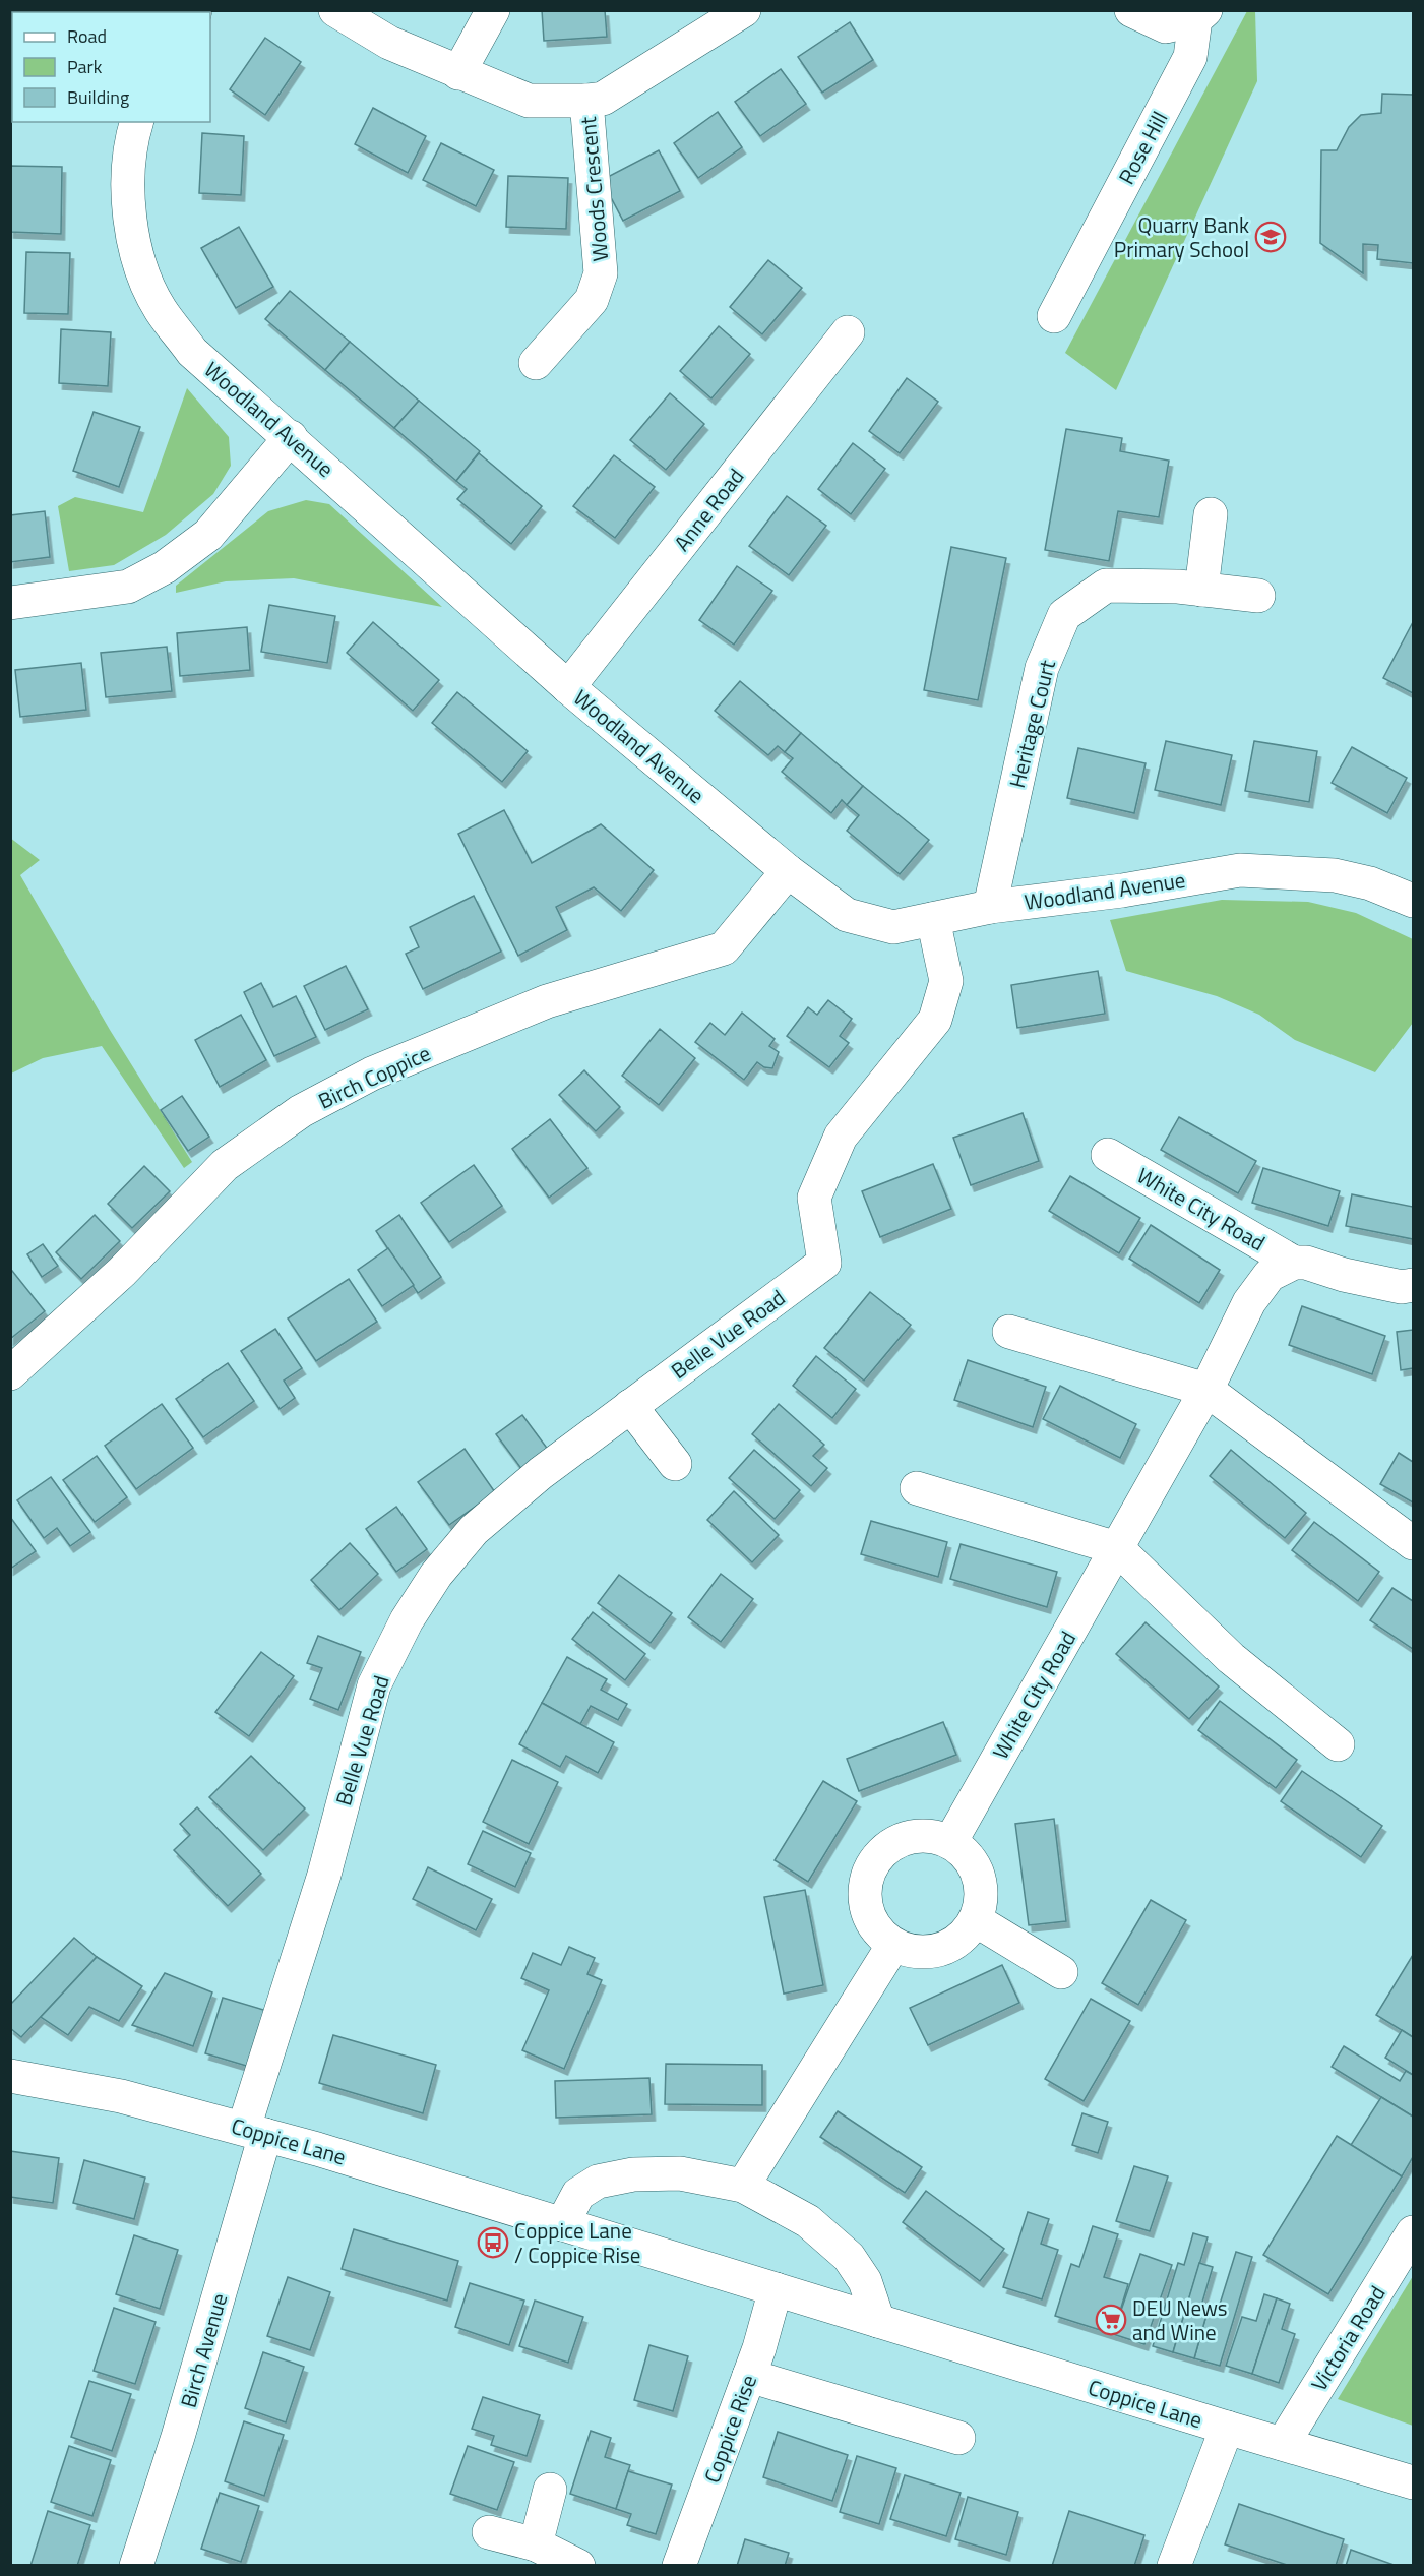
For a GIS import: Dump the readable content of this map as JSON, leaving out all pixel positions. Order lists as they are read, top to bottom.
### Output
{
  "streets": {
    "street": [
      "Rose Hill",
      "Woods Crescent",
      "Woodland Avenue",
      "Anne Road",
      "Heritage Court",
      "Birch Coppice",
      "White City Road",
      "Belle Vue Road",
      "Coppice Lane",
      "Victoria Road",
      "Birch Avenue",
      "Coppice Rise"
    ]
  },
  "crossings": [
    ["Woodland Avenue", "Anne Road"],
    ["Woodland Avenue", "Heritage Court"],
    ["Woodland Avenue", "Birch Coppice"],
    ["Woodland Avenue", "Belle Vue Road"],
    ["Belle Vue Road", "Coppice Lane"],
    ["Belle Vue Road", "Birch Avenue"],
    ["Coppice Lane", "Victoria Road"],
    ["Coppice Lane", "Birch Avenue"],
    ["Coppice Lane", "Coppice Rise"]
  ],
  "places": {
    "school or university": ["Quarry Bank Primary School"],
    "bus stop": ["Coppice Lane / Coppice Rise"],
    "supermarket": ["DEU News and Wine"]
  },
  "legend": ["Road", "Park", "Building"]
}
